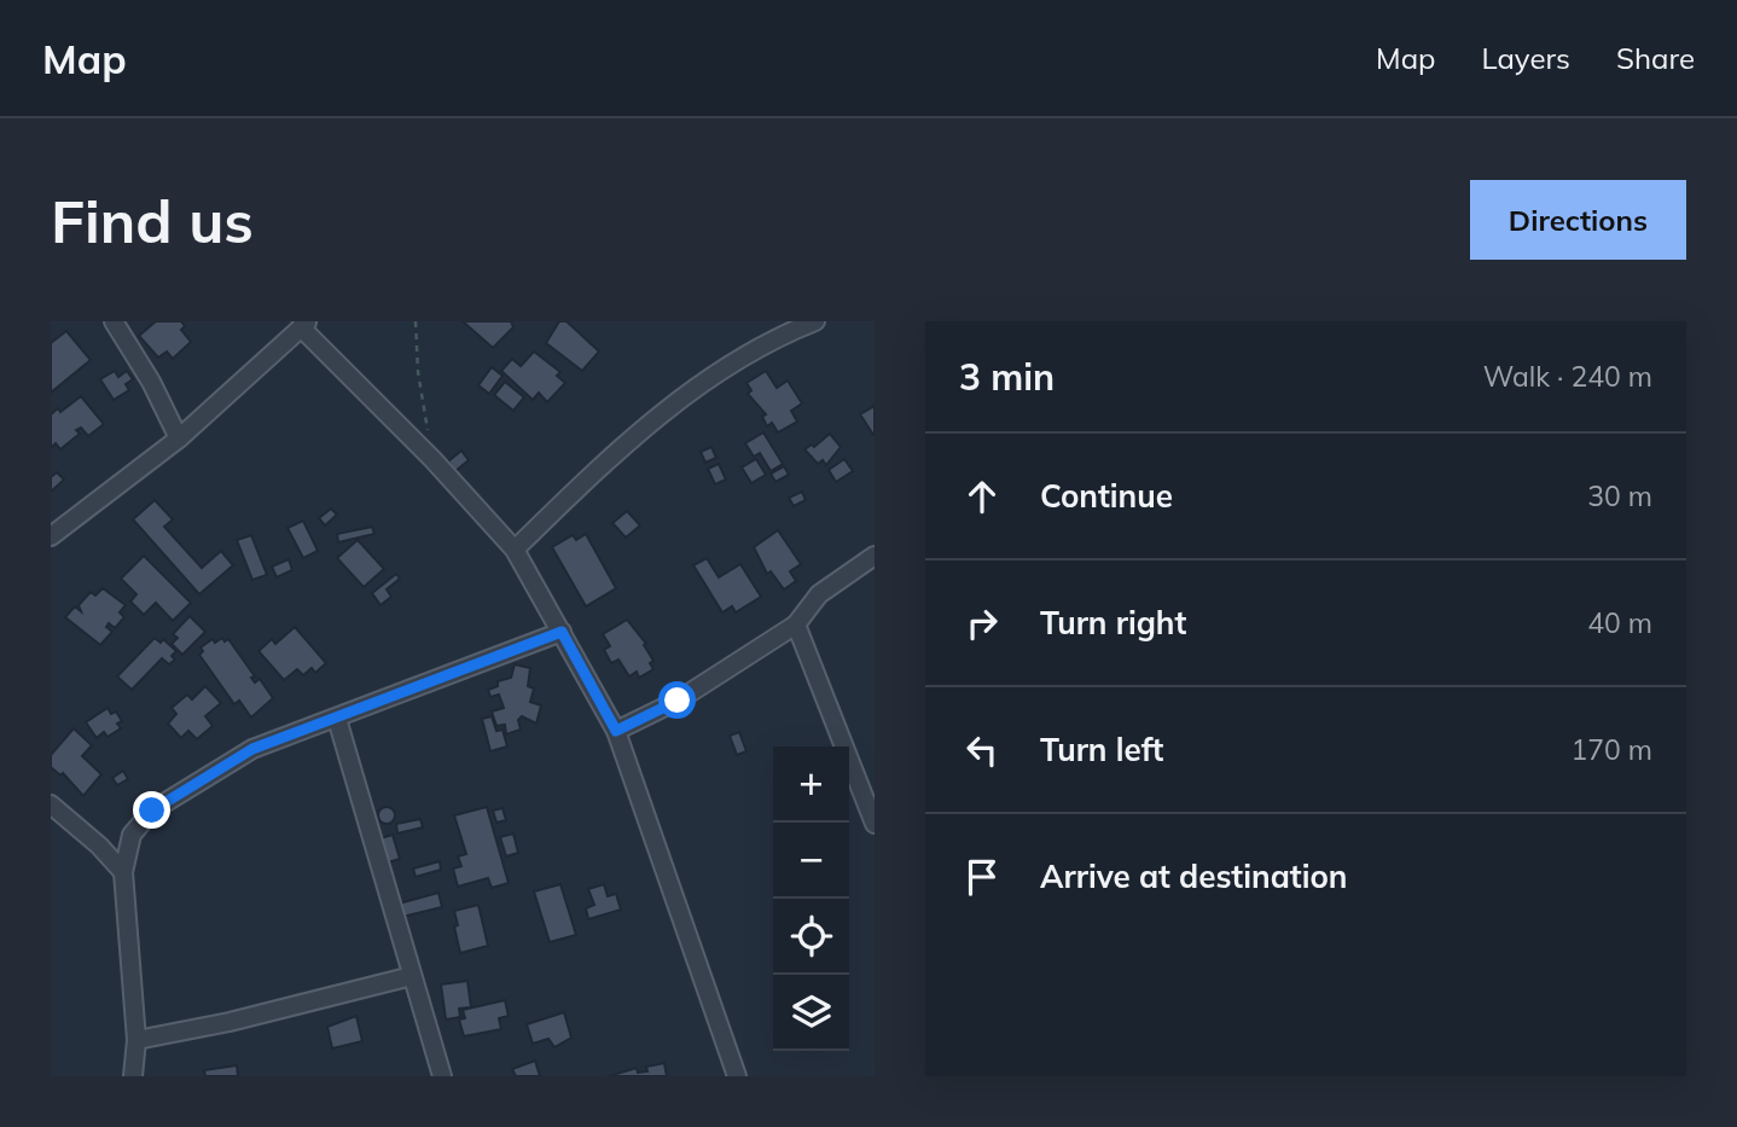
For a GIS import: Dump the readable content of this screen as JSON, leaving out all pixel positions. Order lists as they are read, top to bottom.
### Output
{
  "page": {
    "header": "Map",
    "nav": ["Map", "Layers", "Share"],
    "buttons": "Directions",
    "title": "Find us",
    "heading": ["3 min", "Walk · 240 m"],
    "list": [
      ["Continue", "30 m"],
      ["Turn right", "40 m"],
      ["Turn left", "170 m"],
      "Arrive at destination"
    ],
    "map_buttons": ["+", "−"]
  }
}
